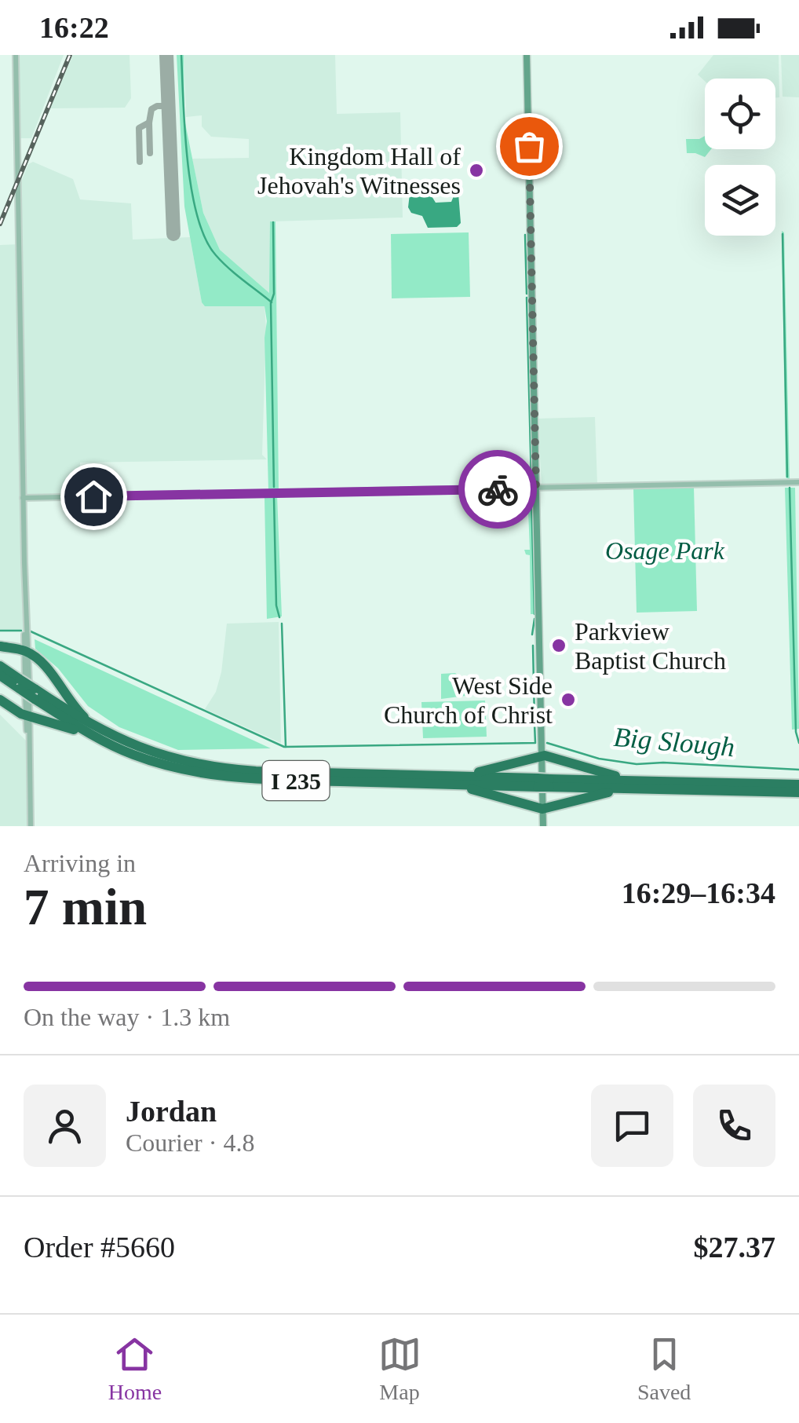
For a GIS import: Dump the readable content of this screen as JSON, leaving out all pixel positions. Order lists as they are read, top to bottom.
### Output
{
  "streets": {
    "highway": ["I 235"]
  },
  "water": ["Big Slough"],
  "parks": ["Osage Park"],
  "places": ["Kingdom Hall of Jehovah's Witnesses", "Parkview Baptist Church", "West Side Church of Christ"],
  "page": {
    "status": "16:22",
    "heading": ["7 min", "Arriving in", "16:29–16:34"],
    "panel": [
      "Jordan",
      "Courier · 4.8",
      "Order #5660",
      "$27.37"
    ],
    "bar": "On the way · 1.3 km",
    "tabs": ["Home", "Map", "Saved"]
  }
}
